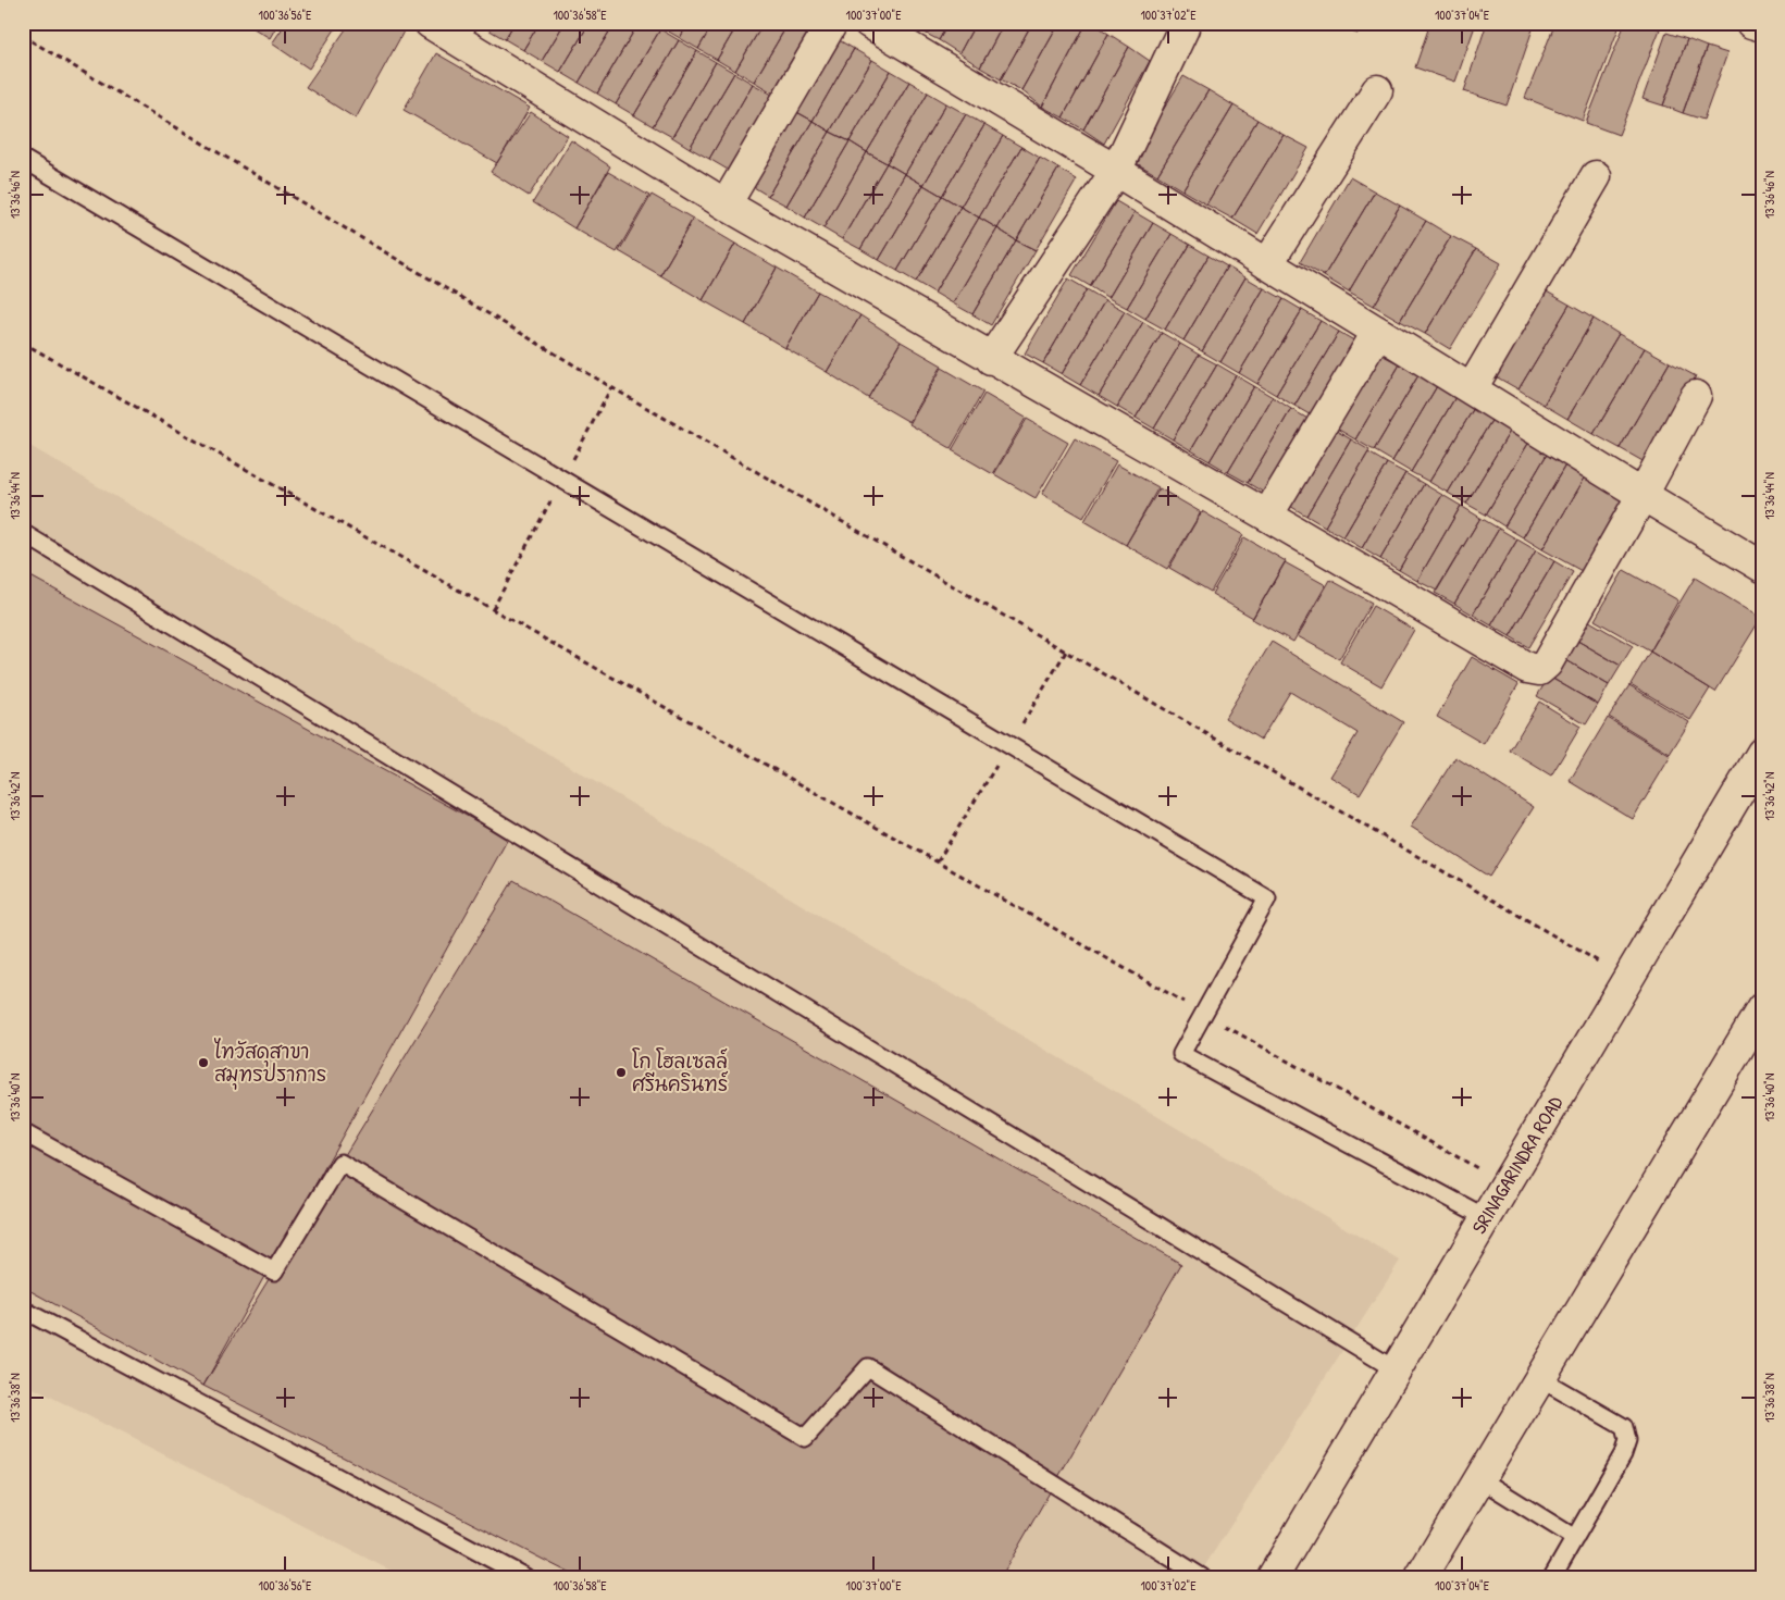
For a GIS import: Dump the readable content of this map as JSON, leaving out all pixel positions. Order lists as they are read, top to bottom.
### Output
{
  "streets": {
    "street": ["SRINAGARINDRA ROAD"]
  },
  "places": ["ไทวัสดุสาขา สมุทรปราการ", "โก โฮลเซลล์ ศรีนครินทร์"],
  "coordinates": [
    "100°36'56\"E",
    "100°36'58\"E",
    "100°37'00\"E",
    "100°37'02\"E",
    "100°37'04\"E",
    "13°36'46\"N",
    "13°36'44\"N",
    "13°36'42\"N",
    "13°36'40\"N",
    "13°36'38\"N"
  ]
}
